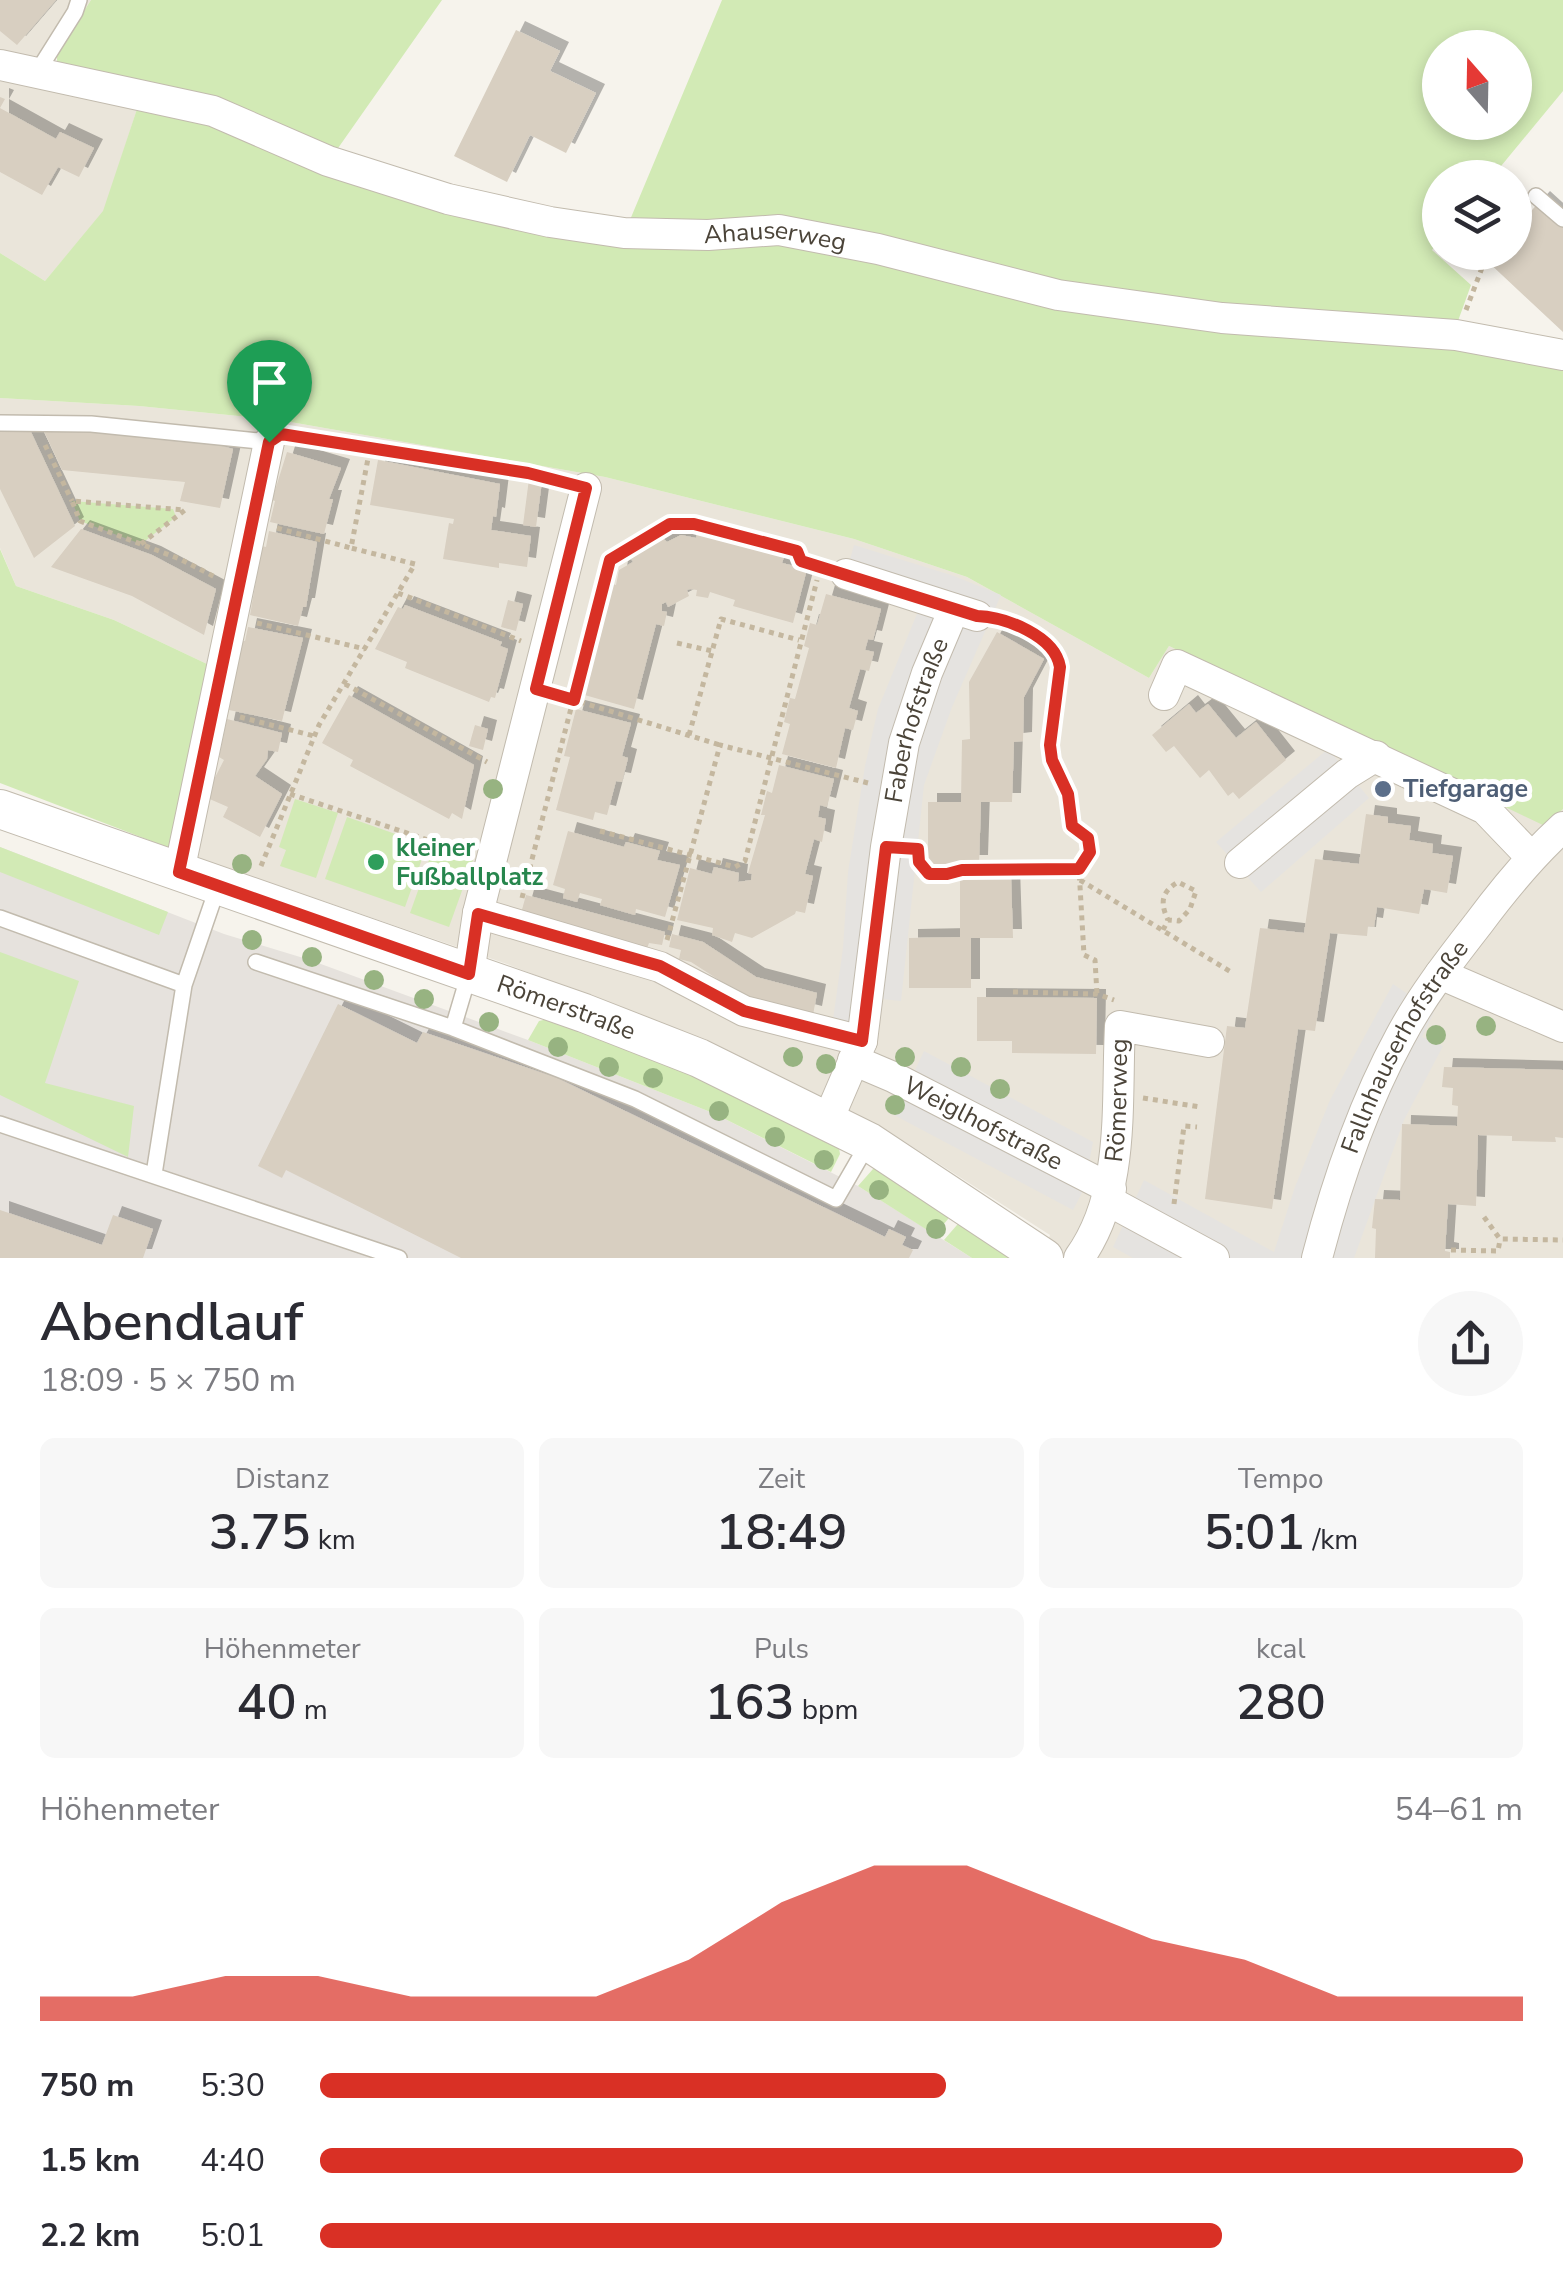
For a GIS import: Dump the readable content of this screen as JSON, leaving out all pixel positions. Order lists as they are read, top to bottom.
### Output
{
  "streets": {
    "street": [
      "Ahauserweg",
      "Faberhofstraße",
      "Römerstraße",
      "Fallnhauserhofstraße",
      "Römerweg",
      "Weiglhofstraße"
    ]
  },
  "crossings": [
    ["Faberhofstraße", "Römerstraße"],
    ["Faberhofstraße", "Weiglhofstraße"],
    ["Römerweg", "Weiglhofstraße"]
  ],
  "places": ["Tiefgarage", "kleiner Fußballplatz"],
  "north": "top",
  "page": {
    "heading": ["Abendlauf", "18:09 · 5 × 750 m"],
    "stats": [
      ["Distanz", "3.75 km"],
      ["Zeit", "18:49"],
      ["Tempo", "5:01 /km"],
      ["Höhenmeter", "40 m"],
      ["Puls", "163 bpm"],
      ["kcal", "280"]
    ],
    "chart": ["Höhenmeter", "54–61 m"],
    "list": [
      {
        "name": "750 m",
        "note": "5:30"
      },
      {
        "name": "1.5 km",
        "note": "4:40"
      },
      {
        "name": "2.2 km",
        "note": "5:01"
      }
    ]
  }
}
